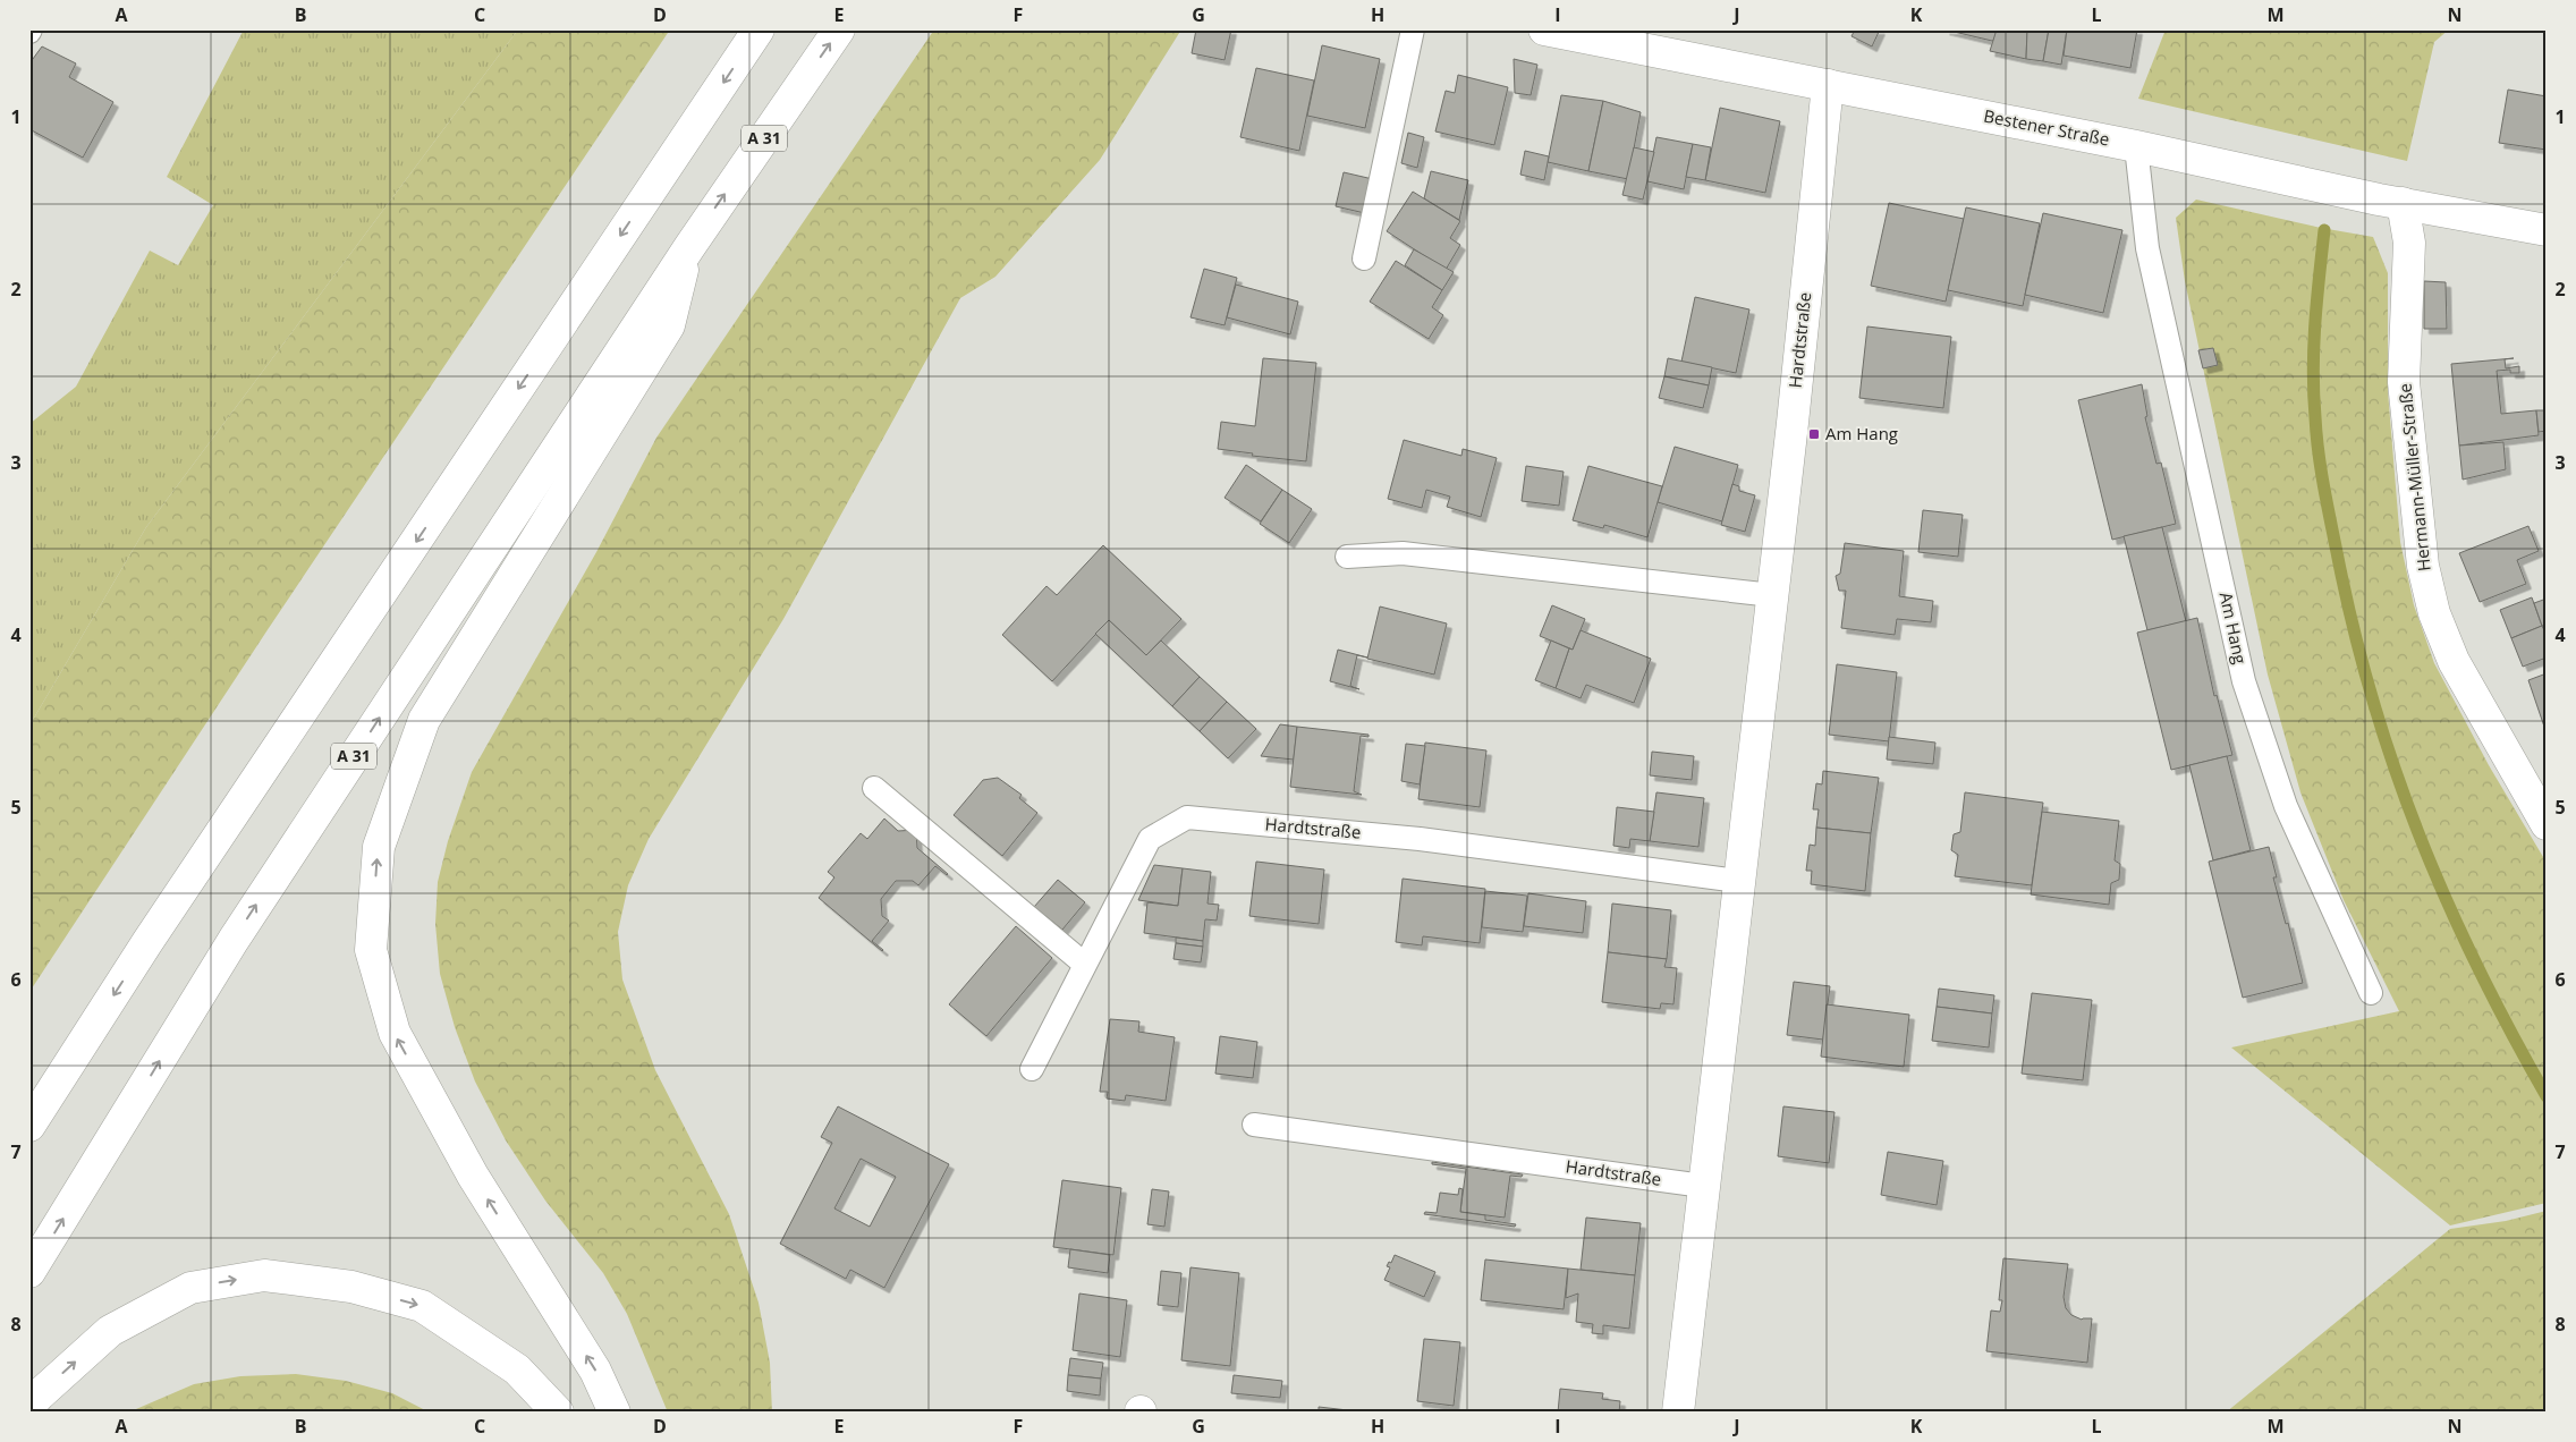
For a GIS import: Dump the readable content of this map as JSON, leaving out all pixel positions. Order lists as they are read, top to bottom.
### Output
{
  "streets": {
    "main road": [
      "Bestener Straße",
      "A 31",
      "Hardtstraße",
      "Hermann-Müller-Straße"
    ],
    "lane": ["Am Hang"]
  },
  "crossings": [
    ["Bestener Straße", "Hardtstraße"],
    ["Bestener Straße", "Hermann-Müller-Straße"],
    ["Bestener Straße", "Am Hang"]
  ],
  "places": {
    "transit": ["Am Hang"]
  },
  "grid": {
    "columns": [
      "A",
      "B",
      "C",
      "D",
      "E",
      "F",
      "G",
      "H",
      "I",
      "J",
      "K",
      "L",
      "M",
      "N"
    ],
    "rows": [
      "1",
      "2",
      "3",
      "4",
      "5",
      "6",
      "7",
      "8"
    ]
  }
}
